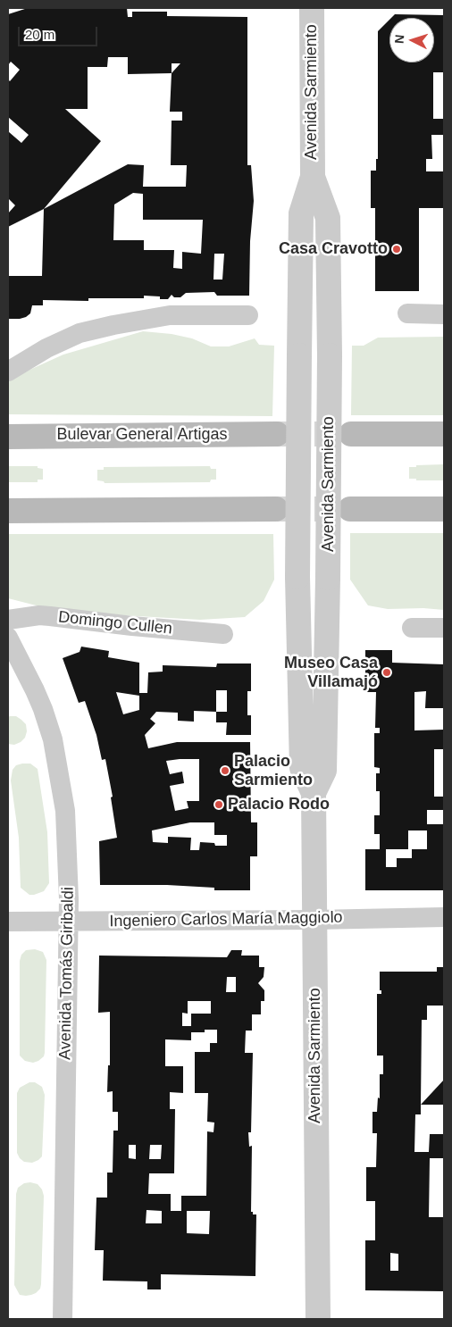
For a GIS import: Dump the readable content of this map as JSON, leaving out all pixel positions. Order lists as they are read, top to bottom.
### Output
{
  "streets": {
    "main road": ["Bulevar General Artigas"],
    "street": [
      "Avenida Sarmiento",
      "Domingo Cullen",
      "Ingeniero Carlos María Maggiolo",
      "Avenida Tomás Giribaldi"
    ]
  },
  "crossings": [
    ["Avenida Sarmiento", "Ingeniero Carlos María Maggiolo"],
    ["Ingeniero Carlos María Maggiolo", "Avenida Tomás Giribaldi"]
  ],
  "places": [
    "Casa Cravotto",
    "Museo Casa Villamajó",
    "Palacio Sarmiento",
    "Palacio Rodo"
  ],
  "scale_bar": "20 m",
  "north": "left"
}
